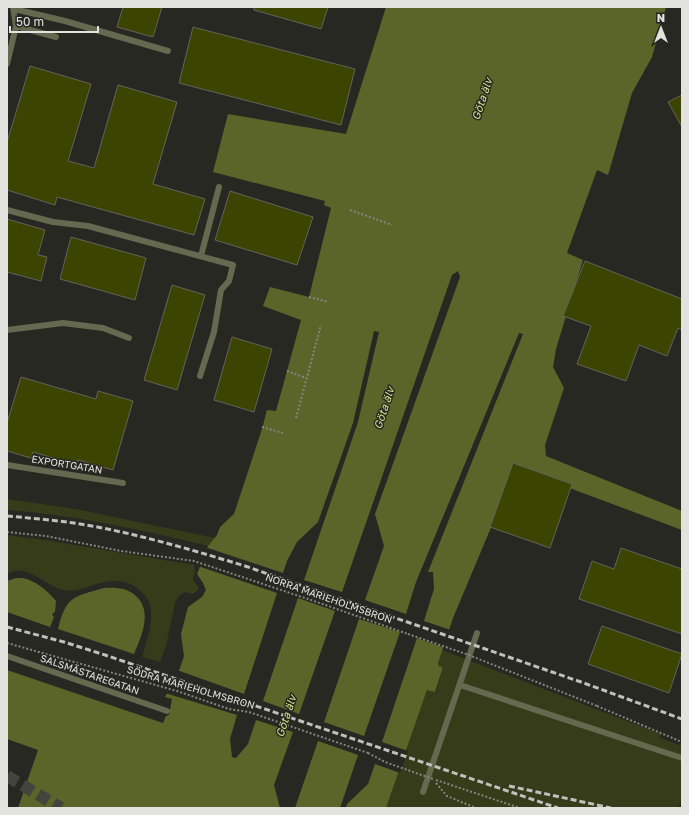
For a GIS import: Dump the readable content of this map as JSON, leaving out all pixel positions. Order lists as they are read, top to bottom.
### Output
{
  "streets": {
    "lane": ["EXPORTGATAN", "SALSMÄSTAREGATAN"],
    "path": ["NORRA MARIEHOLMSBRON", "SÖDRA MARIEHOLMSBRON"]
  },
  "water": ["Göta älv"],
  "scale_bar": "50 m",
  "north": "top"
}
